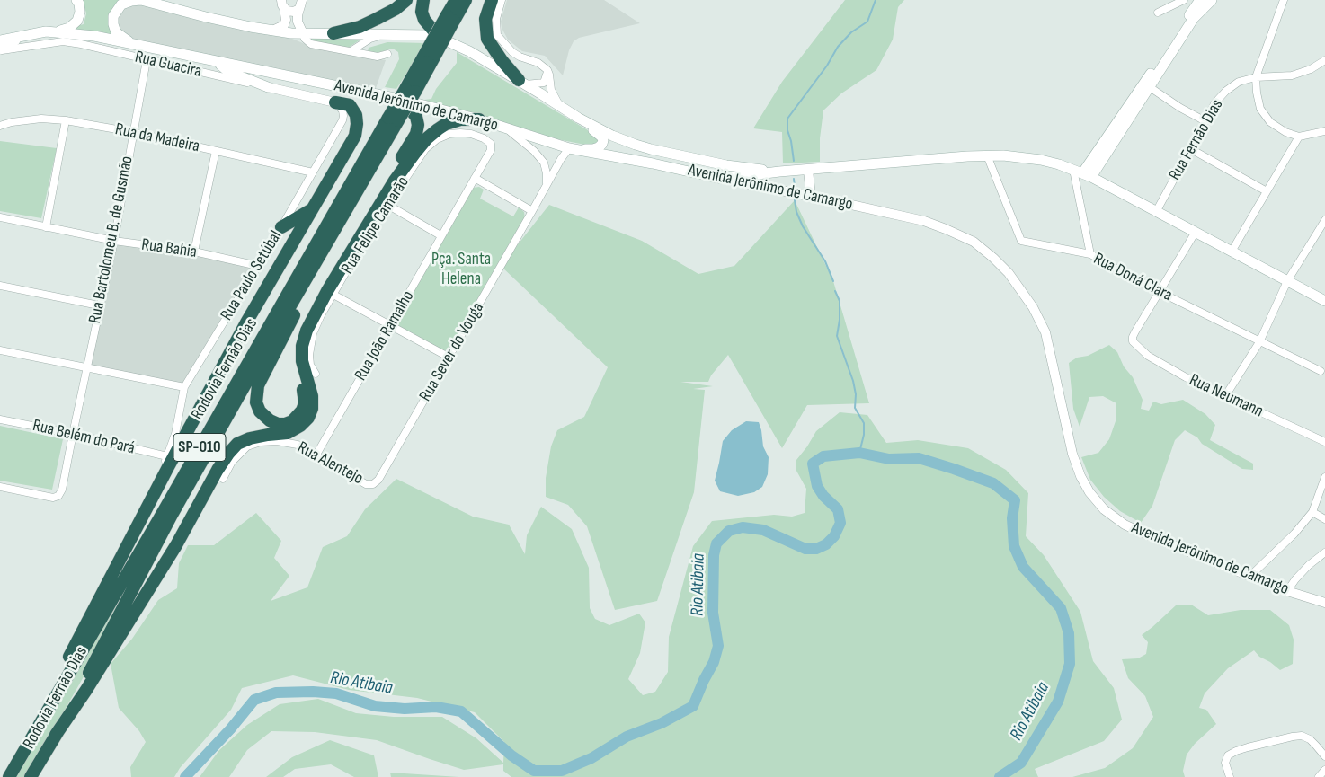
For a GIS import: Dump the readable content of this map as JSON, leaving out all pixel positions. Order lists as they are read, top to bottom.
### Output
{
  "streets": {
    "highway": ["Rodovia Fernão Dias", "SP-010"],
    "main road": ["Avenida Jerônimo de Camargo"],
    "street": [
      "Rua Guacira",
      "Rua da Madeira",
      "Rua Fernão Dias",
      "Rua Felipe Camarão",
      "Rua Bartolomeu B. de Gusmão",
      "Rua Bahia",
      "Rua Paulo Setúbal",
      "Rua Doná Clara",
      "Rua João Ramalho",
      "Rua Sever do Vouga",
      "Rua Neumann",
      "Rua Belém do Pará",
      "Rua Alentejo"
    ]
  },
  "crossings": [
    ["Rua Guacira", "Avenida Jerônimo de Camargo"],
    ["Rua Guacira", "Rua Bartolomeu B. de Gusmão"],
    ["Rua Guacira", "Rua Paulo Setúbal"],
    ["Avenida Jerônimo de Camargo", "Rua Sever do Vouga"],
    ["Avenida Jerônimo de Camargo", "Rodovia Fernão Dias"],
    ["Rua da Madeira", "Rua Bartolomeu B. de Gusmão"],
    ["Rua da Madeira", "Rua Paulo Setúbal"],
    ["Rua Felipe Camarão", "Rua João Ramalho"],
    ["Rua Bartolomeu B. de Gusmão", "Rua Bahia"],
    ["Rua Bartolomeu B. de Gusmão", "Rua Belém do Pará"],
    ["Rua Bahia", "Rua Paulo Setúbal"],
    ["Rua Paulo Setúbal", "Rua Belém do Pará"],
    ["Rua Doná Clara", "Rua Neumann"],
    ["Rua João Ramalho", "Rua Alentejo"],
    ["Rua Sever do Vouga", "Rua Alentejo"]
  ],
  "water": ["Rio Atibaia"],
  "parks": ["Pça. Santa Helena"]
}
